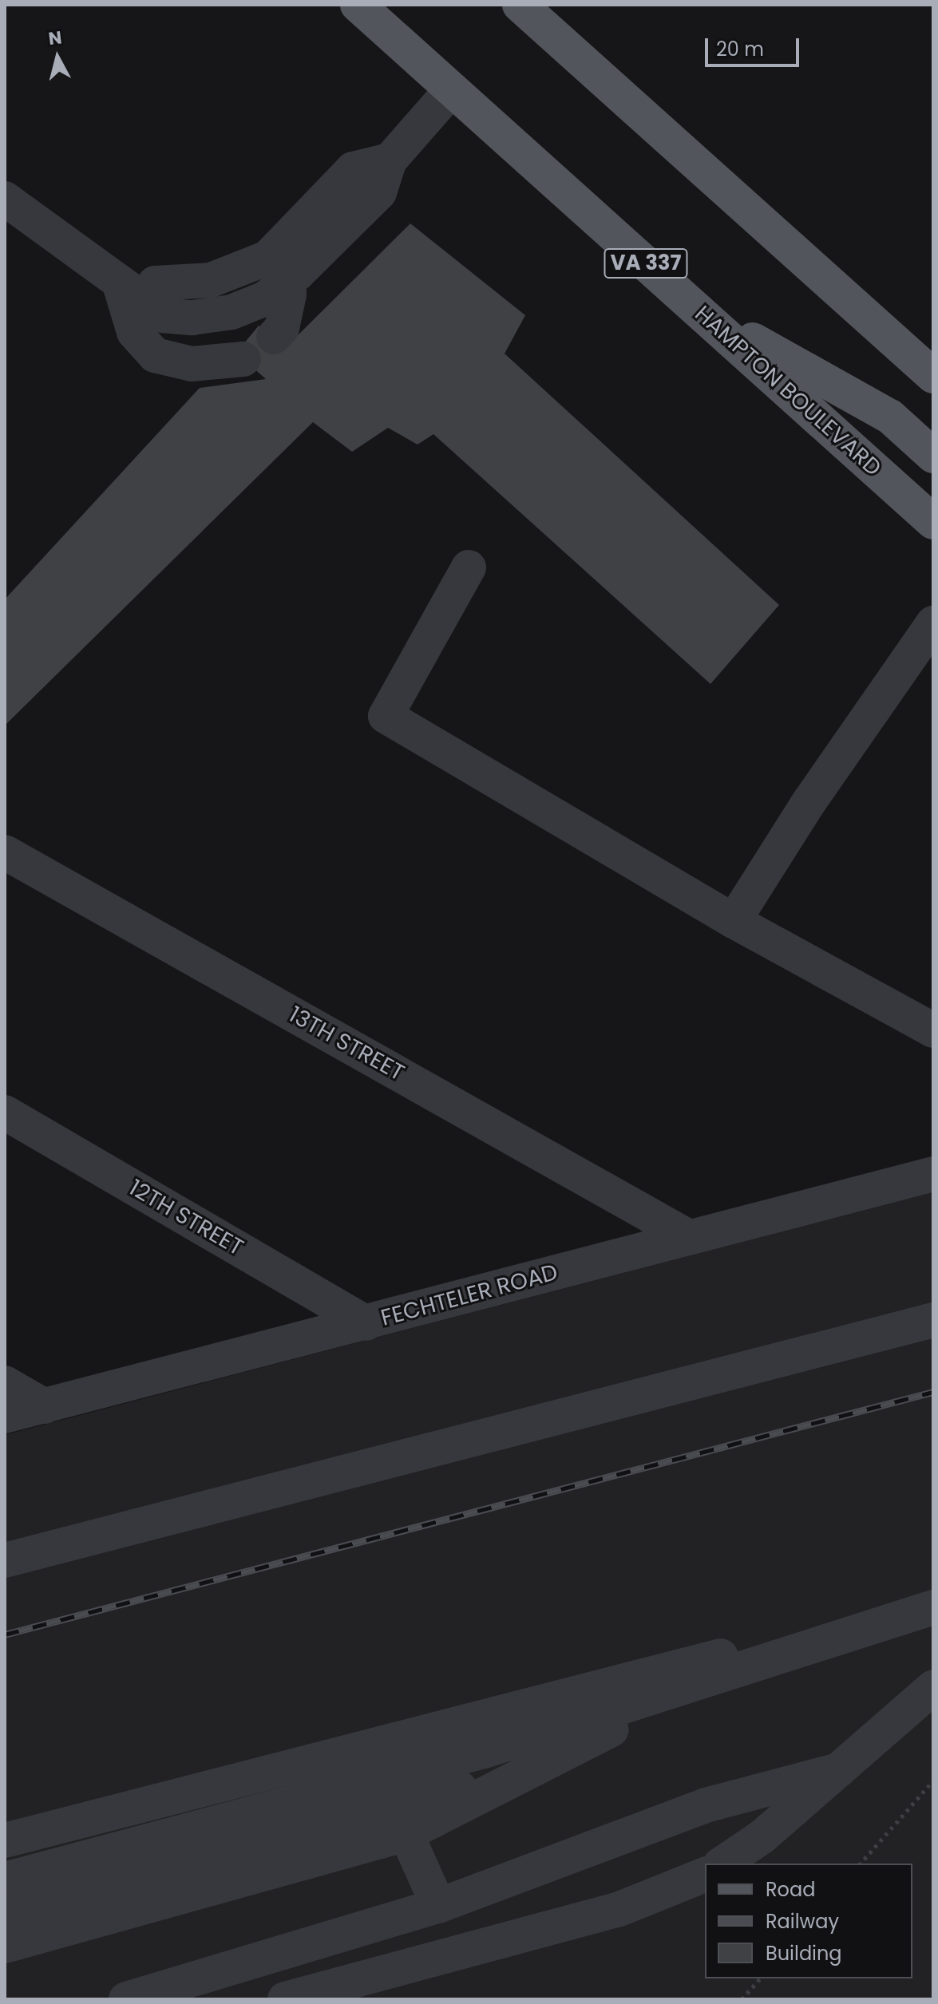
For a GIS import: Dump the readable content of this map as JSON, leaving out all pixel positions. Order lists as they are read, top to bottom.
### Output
{
  "streets": {
    "main road": ["VA 337", "HAMPTON BOULEVARD"],
    "street": ["13TH STREET", "12TH STREET", "FECHTELER ROAD"]
  },
  "crossings": [
    ["13TH STREET", "FECHTELER ROAD"],
    ["12TH STREET", "FECHTELER ROAD"]
  ],
  "legend": ["Road", "Railway", "Building"],
  "scale_bar": "20 m",
  "north": "top"
}
